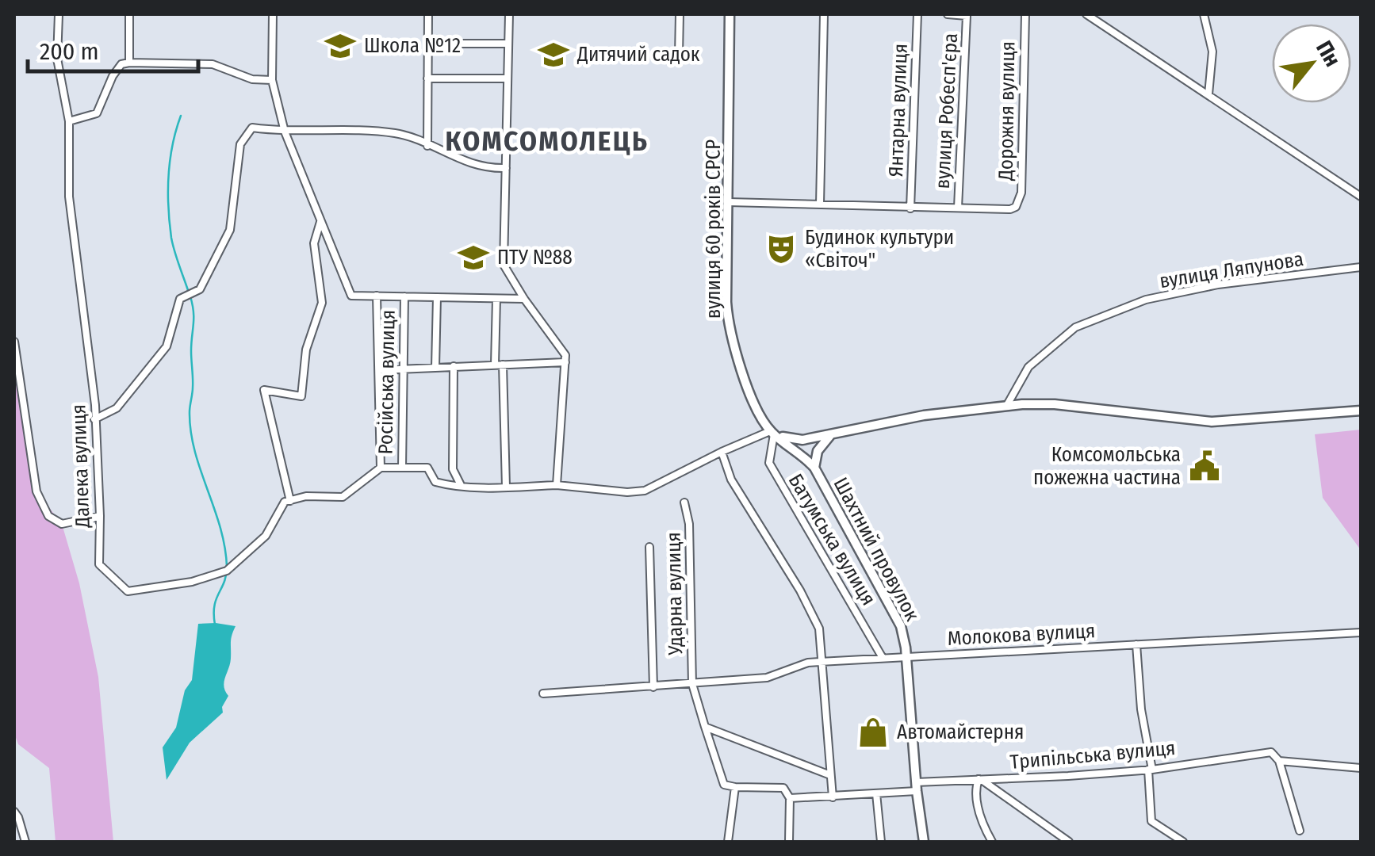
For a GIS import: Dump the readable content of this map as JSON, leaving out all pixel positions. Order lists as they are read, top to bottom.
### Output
{
  "streets": {
    "street": [
      "Янтарна вулиця",
      "вулиця Робесп'єра",
      "Дорожня вулиця",
      "вулиця 60 років СРСР",
      "вулиця Ляпунова",
      "Російська вулиця",
      "Далека вулиця",
      "Батумська вулиця",
      "Шахтний провулок",
      "Ударна вулиця",
      "Молокова вулиця",
      "Трипільська вулиця"
    ]
  },
  "crossings": [
    ["вулиця Робесп'єра", "Дорожня вулиця"],
    ["вулиця 60 років СРСР", "Батумська вулиця"],
    ["вулиця 60 років СРСР", "Шахтний провулок"],
    ["Батумська вулиця", "Шахтний провулок"],
    ["Батумська вулиця", "Молокова вулиця"],
    ["Шахтний провулок", "Молокова вулиця"],
    ["Шахтний провулок", "Трипільська вулиця"],
    ["Ударна вулиця", "Молокова вулиця"]
  ],
  "districts": ["КОМСОМОЛЕЦЬ"],
  "places": {
    "school or university": ["Школа №12", "Дитячий садок", "ПТУ №88"],
    "theatre": ["Будинок культури «Світоч\""],
    "public building": ["Комсомольська пожежна частина"],
    "shop": ["Автомайстерня"]
  },
  "scale_bar": "200 m",
  "north": "top right"
}
